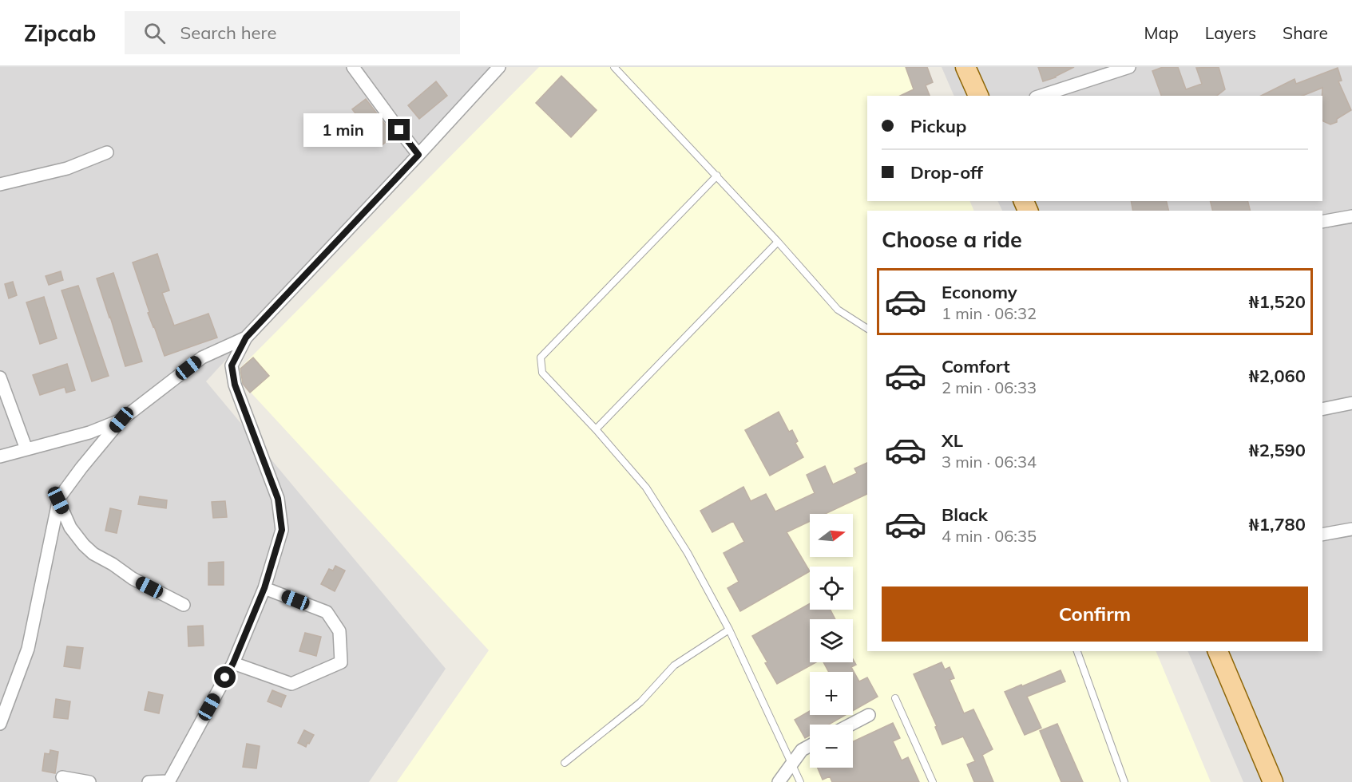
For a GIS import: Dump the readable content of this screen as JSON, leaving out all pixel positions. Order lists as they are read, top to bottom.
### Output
{
  "north": "right",
  "page": {
    "header": "Zipcab",
    "search": "Search here",
    "nav": ["Map", "Layers", "Share"],
    "banner": ["Pickup", "Drop-off"],
    "bubble": "1 min",
    "heading": "Choose a ride",
    "list": [
      {
        "name": "Economy",
        "note": "1 min · 06:32",
        "value": "₦1,520"
      },
      {
        "name": "Comfort",
        "note": "2 min · 06:33",
        "value": "₦2,060"
      },
      {
        "name": "XL",
        "note": "3 min · 06:34",
        "value": "₦2,590"
      },
      {
        "name": "Black",
        "note": "4 min · 06:35",
        "value": "₦1,780"
      }
    ],
    "map_buttons": ["+", "−"],
    "buttons": "Confirm"
  }
}
